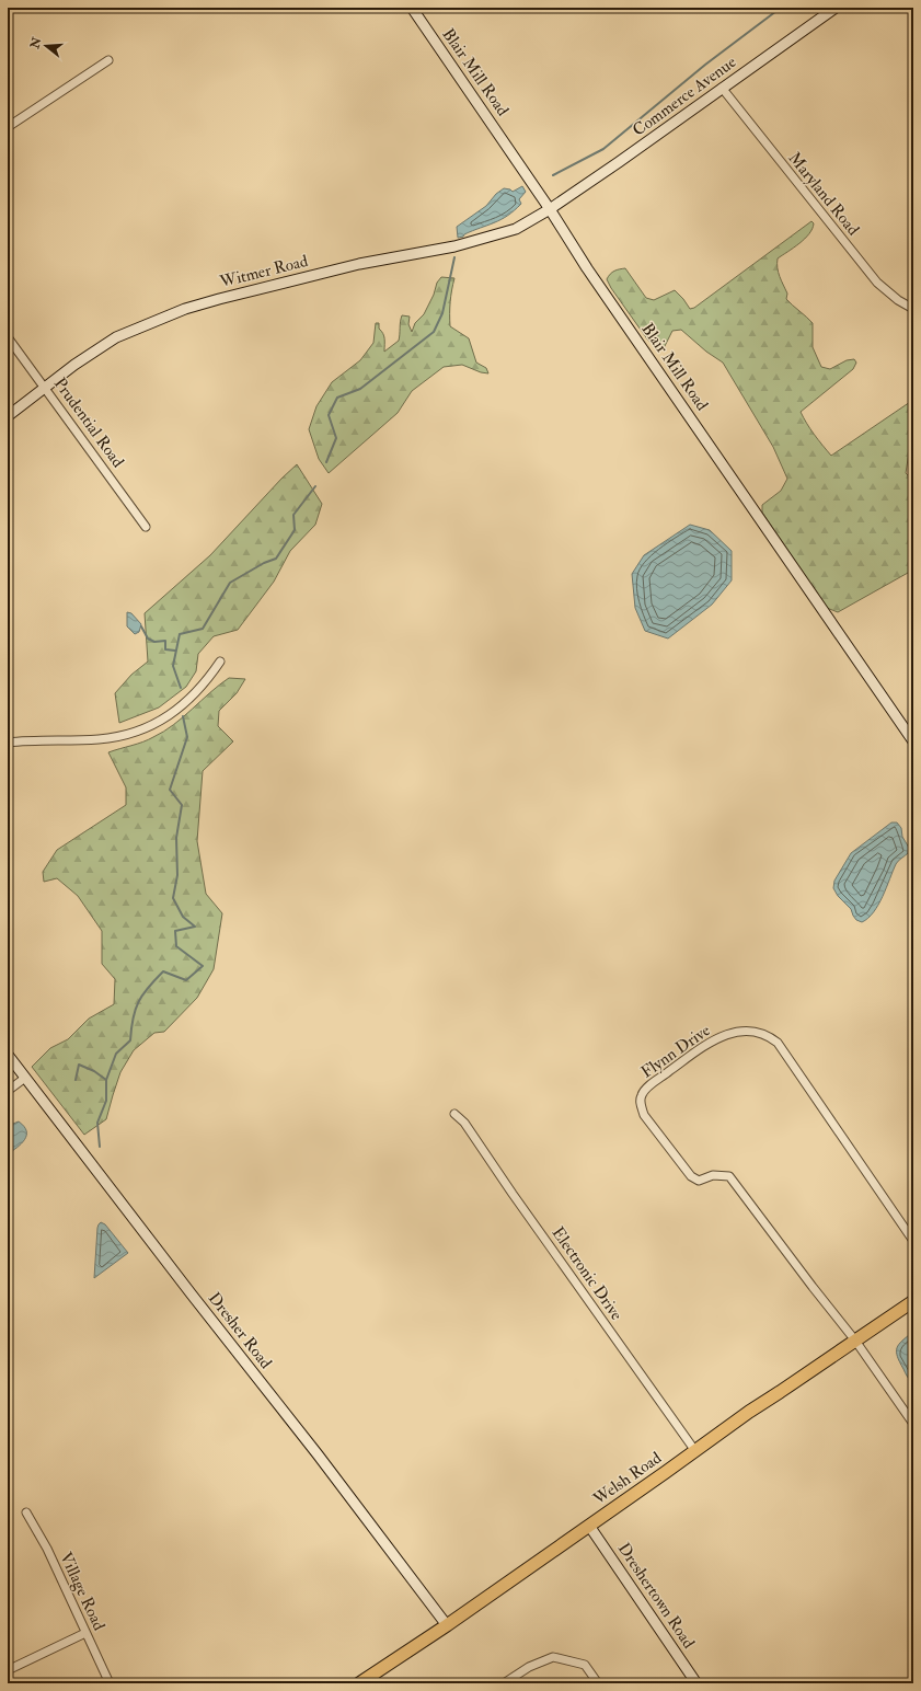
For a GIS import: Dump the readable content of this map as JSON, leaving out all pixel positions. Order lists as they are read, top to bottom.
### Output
{
  "streets": {
    "main road": [
      "Blair Mill Road",
      "Commerce Avenue",
      "Witmer Road",
      "Dresher Road",
      "Welsh Road",
      "Dreshertown Road"
    ],
    "street": [
      "Maryland Road",
      "Prudential Road",
      "Flynn Drive",
      "Electronic Drive",
      "Village Road"
    ]
  },
  "crossings": [
    ["Blair Mill Road", "Commerce Avenue"],
    ["Blair Mill Road", "Witmer Road"],
    ["Commerce Avenue", "Maryland Road"],
    ["Commerce Avenue", "Witmer Road"],
    ["Witmer Road", "Prudential Road"],
    ["Flynn Drive", "Welsh Road"],
    ["Electronic Drive", "Welsh Road"],
    ["Dresher Road", "Welsh Road"],
    ["Welsh Road", "Dreshertown Road"]
  ],
  "north": "left"
}
